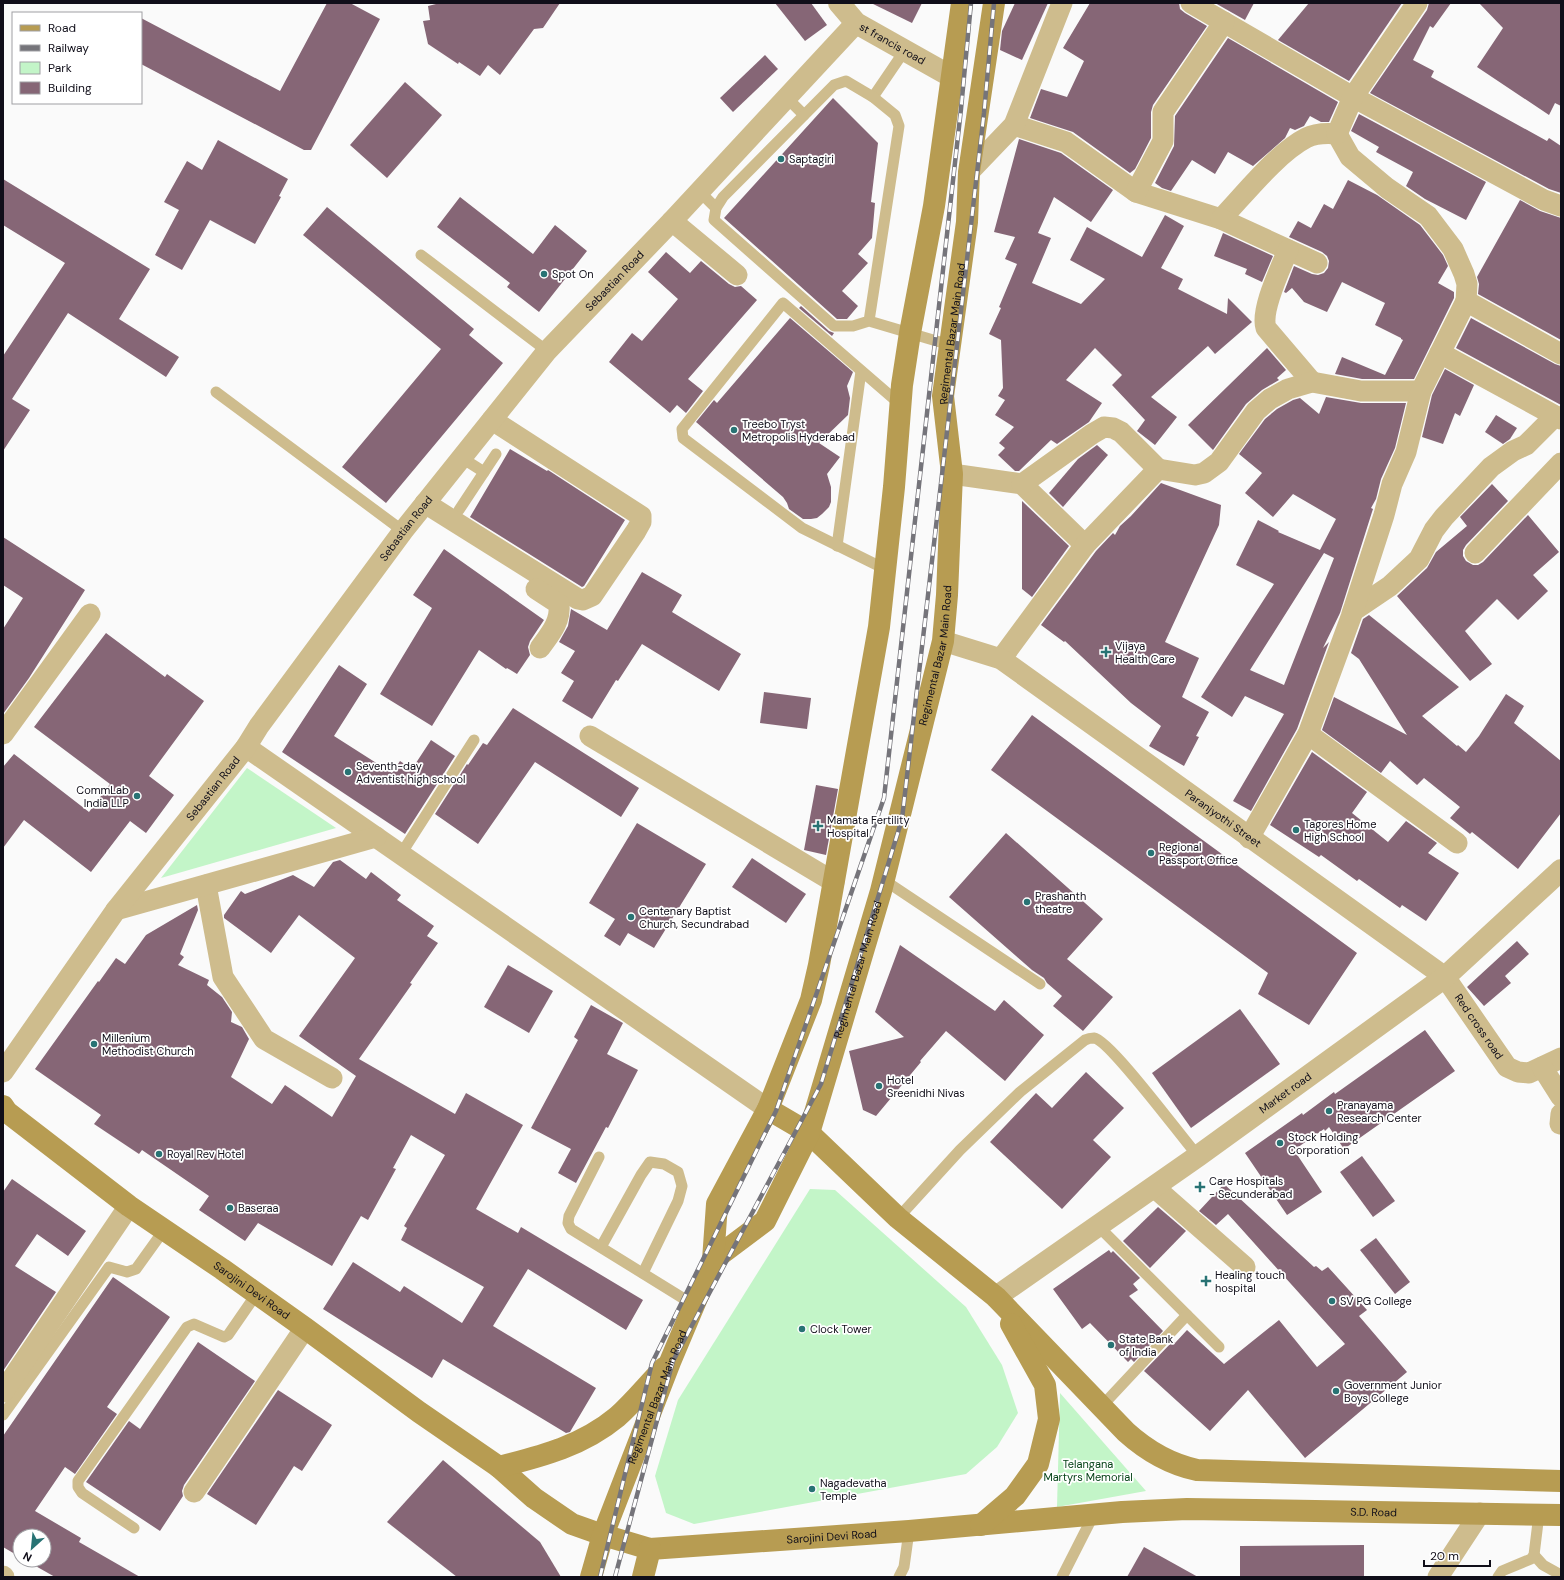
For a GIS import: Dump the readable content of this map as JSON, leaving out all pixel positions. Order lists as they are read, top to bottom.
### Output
{
  "streets": {
    "main road": ["Regimental Bazar Main Road", "Sarojini Devi Road", "S.D. Road"],
    "street": [
      "st francis road",
      "Sebastian Road",
      "Paranjyothi Street",
      "Red cross road",
      "Market road"
    ]
  },
  "crossings": [
    ["st francis road", "Sebastian Road"],
    ["st francis road", "Regimental Bazar Main Road"],
    ["Regimental Bazar Main Road", "Paranjyothi Street"],
    ["Regimental Bazar Main Road", "Sarojini Devi Road"],
    ["Paranjyothi Street", "Red cross road"],
    ["Paranjyothi Street", "Market road"],
    ["Red cross road", "Market road"],
    ["Sarojini Devi Road", "S.D. Road"]
  ],
  "parks": ["Telangana Martyrs Memorial"],
  "places": {
    "other": [
      "Saptagiri",
      "Spot On",
      "Treebo Tryst Metropolis Hyderabad",
      "Seventh-day Adventist high school",
      "CommLab India LLP",
      "Tagores Home High School",
      "Regional Passport Office",
      "Prashanth theatre",
      "Centenary Baptist Church, Secundrabad",
      "Millenium Methodist Church",
      "Hotel Sreenidhi Nivas",
      "Pranayama Research Center",
      "Stock Holding Corporation",
      "Royal Rev Hotel",
      "Baseraa",
      "SV PG College",
      "Clock Tower",
      "State Bank of India",
      "Government Junior Boys College",
      "Nagadevatha Temple"
    ],
    "health": [
      "Vijaya Health Care",
      "Mamata Fertility Hospital",
      "Care Hospitals - Secunderabad",
      "Healing touch hospital"
    ]
  },
  "legend": [
    "Road",
    "Railway",
    "Park",
    "Building"
  ],
  "scale_bar": "20 m",
  "north": "bottom left"
}
